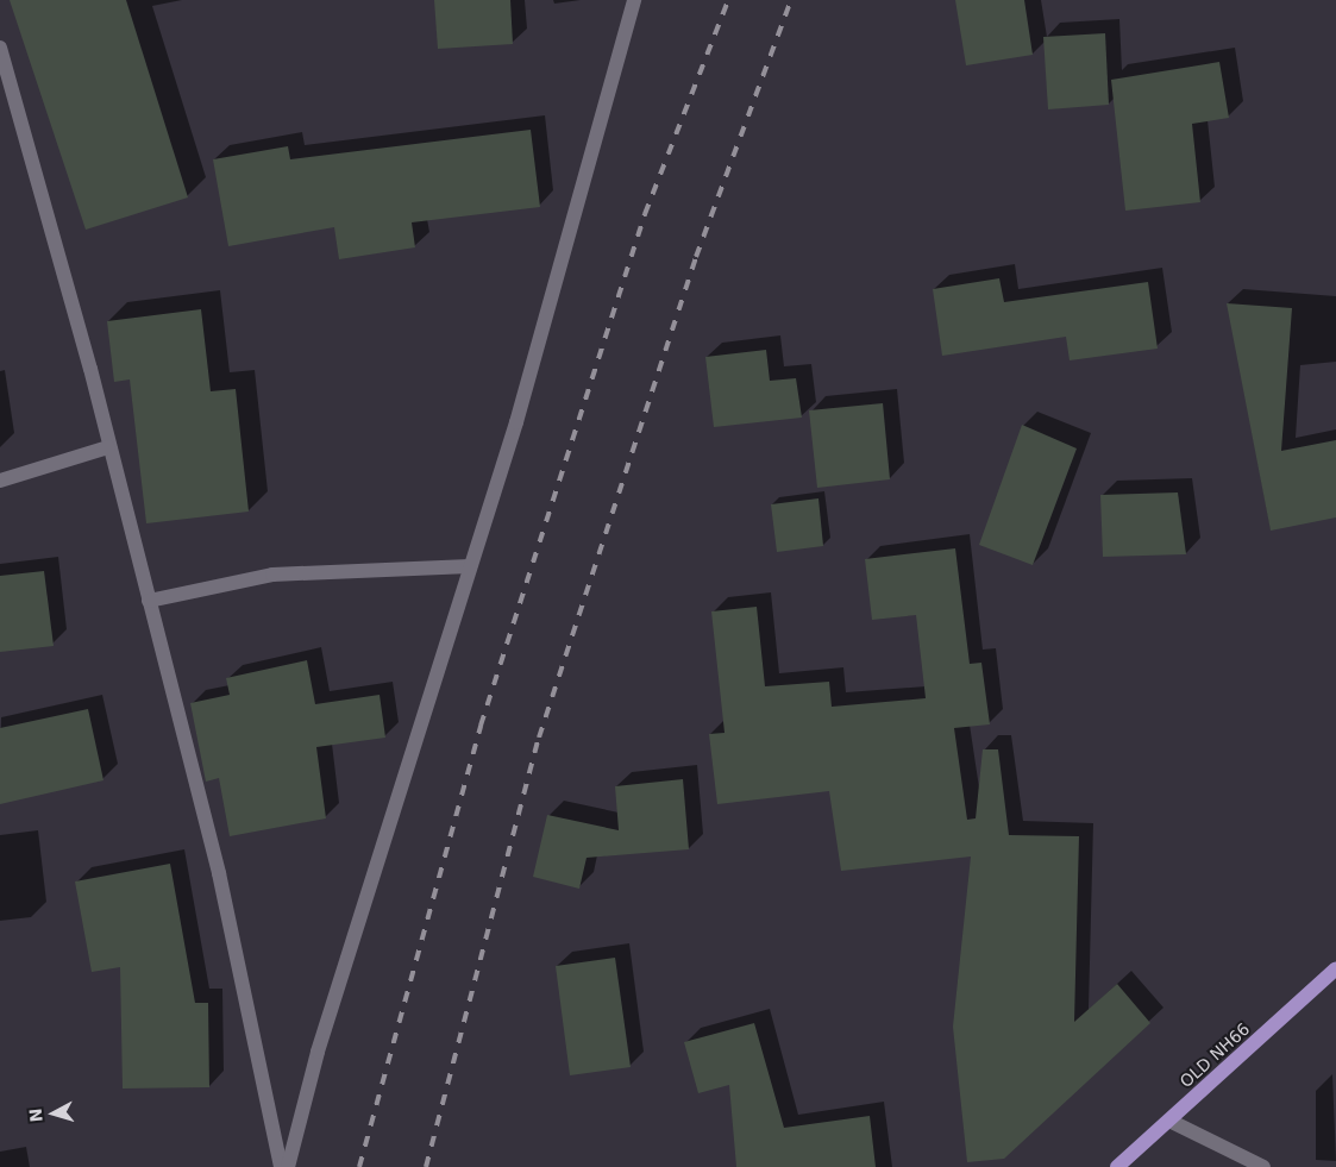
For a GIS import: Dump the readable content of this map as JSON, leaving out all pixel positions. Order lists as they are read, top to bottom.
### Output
{
  "streets": {
    "main road": ["OLD NH66"]
  },
  "north": "left"
}
